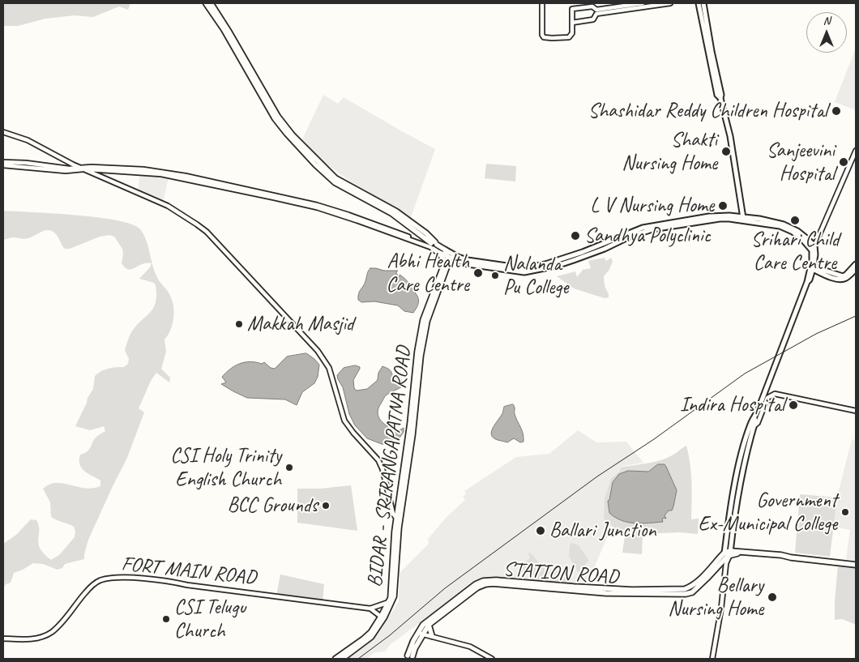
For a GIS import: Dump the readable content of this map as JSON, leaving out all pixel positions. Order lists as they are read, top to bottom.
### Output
{
  "streets": {
    "highway": ["BIDAR - SRIRANGAPATNA ROAD", "STATION ROAD"],
    "street": ["FORT MAIN ROAD"]
  },
  "crossings": [
    ["BIDAR - SRIRANGAPATNA ROAD", "FORT MAIN ROAD"]
  ],
  "places": [
    "Shashidar Reddy Children Hospital",
    "Shakti Nursing Home",
    "Sanjeevini Hospital",
    "L V Nursing Home",
    "Srihari Child Care Centre",
    "Sandhya Polyclinic",
    "Abhi Health Care Centre",
    "Nalanda Pu College",
    "Makkah Masjid",
    "Indira Hospital",
    "CSI Holy Trinity English Church",
    "BCC Grounds",
    "Government Ex-Municipal College",
    "Ballari Junction",
    "Bellary Nursing Home",
    "CSI Telugu Church"
  ],
  "north": "top"
}
